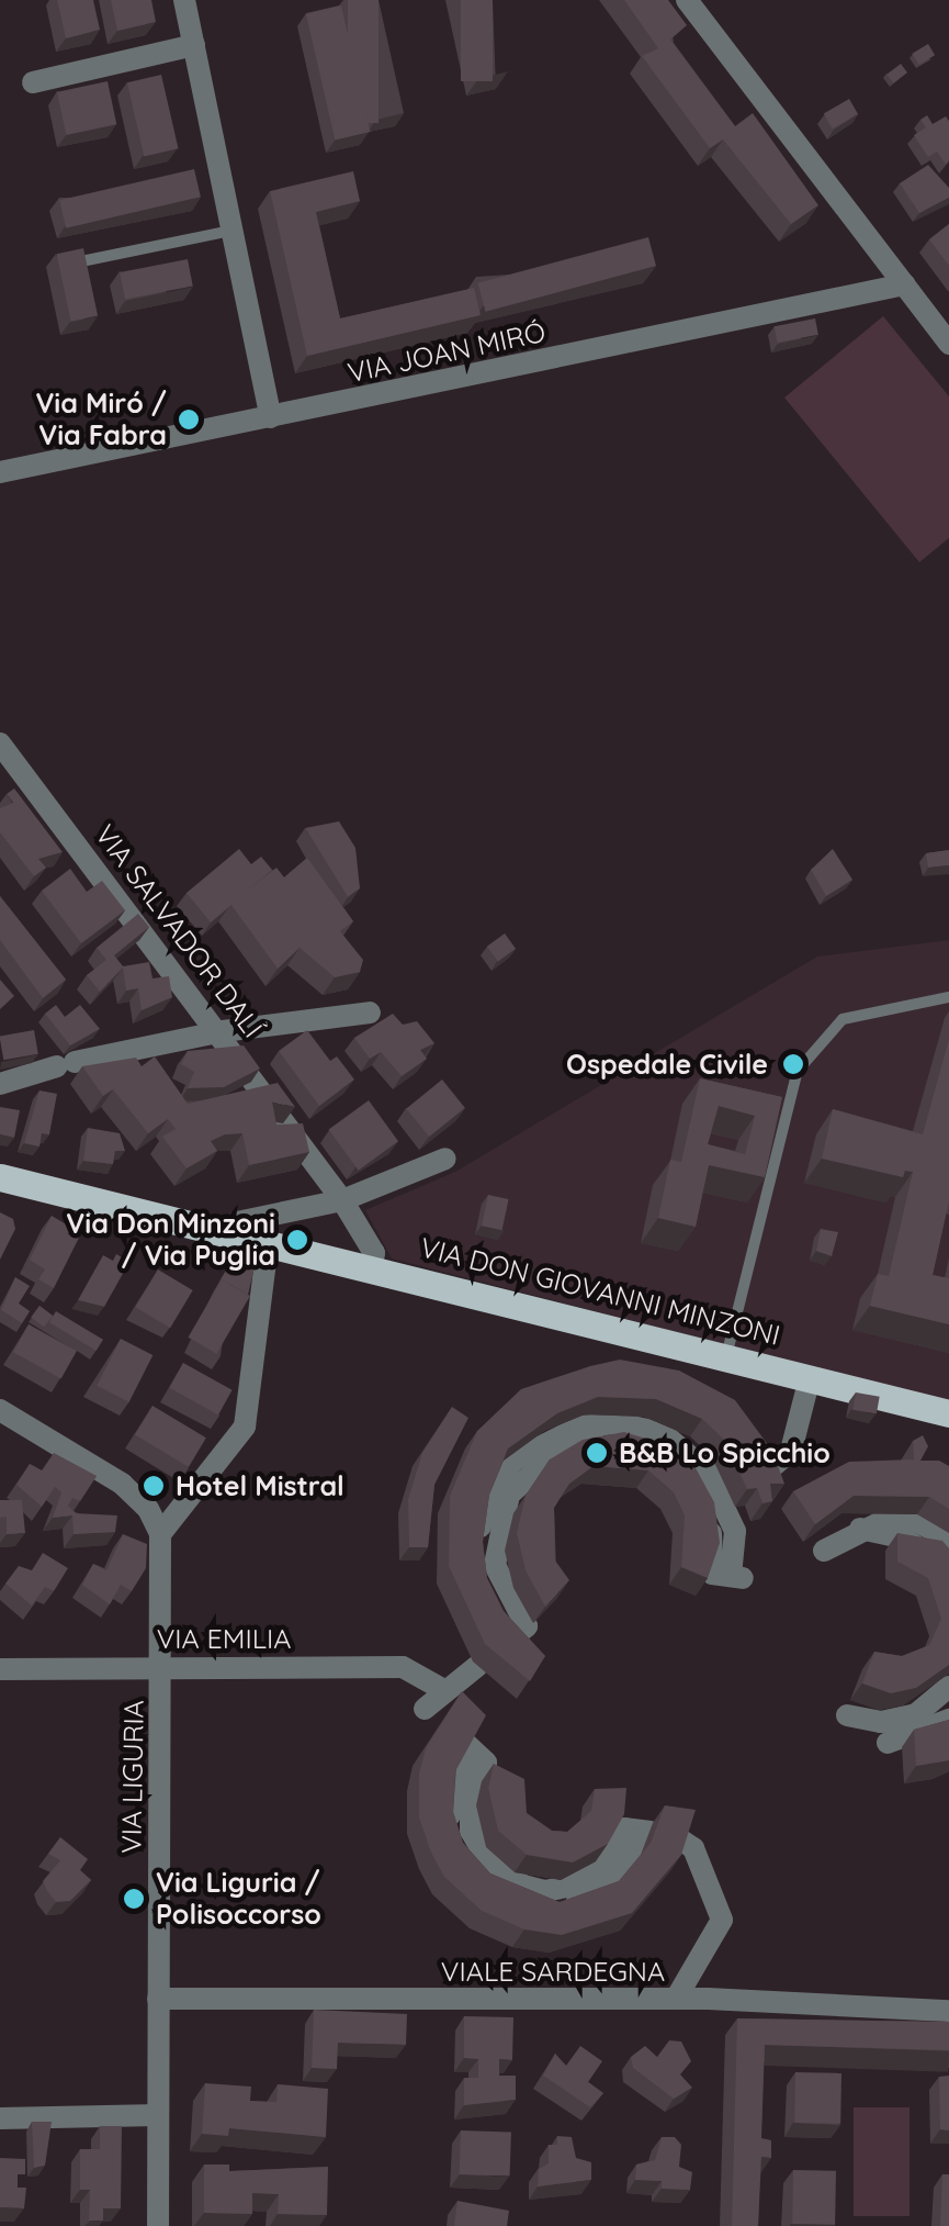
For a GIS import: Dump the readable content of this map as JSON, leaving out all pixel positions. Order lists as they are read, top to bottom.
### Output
{
  "streets": {
    "main road": ["VIA DON GIOVANNI MINZONI"],
    "street": [
      "VIA JOAN MIRÓ",
      "VIA SALVADOR DALÍ",
      "VIA EMILIA",
      "VIA LIGURIA",
      "VIALE SARDEGNA"
    ]
  },
  "crossings": [
    ["VIA SALVADOR DALÍ", "VIA DON GIOVANNI MINZONI"],
    ["VIA EMILIA", "VIA LIGURIA"],
    ["VIA LIGURIA", "VIALE SARDEGNA"]
  ],
  "places": [
    "Via Miró / Via Fabra",
    "Ospedale Civile",
    "Via Don Minzoni / Via Puglia",
    "B&B Lo Spicchio",
    "Hotel Mistral",
    "Via Liguria / Polisoccorso"
  ]
}
